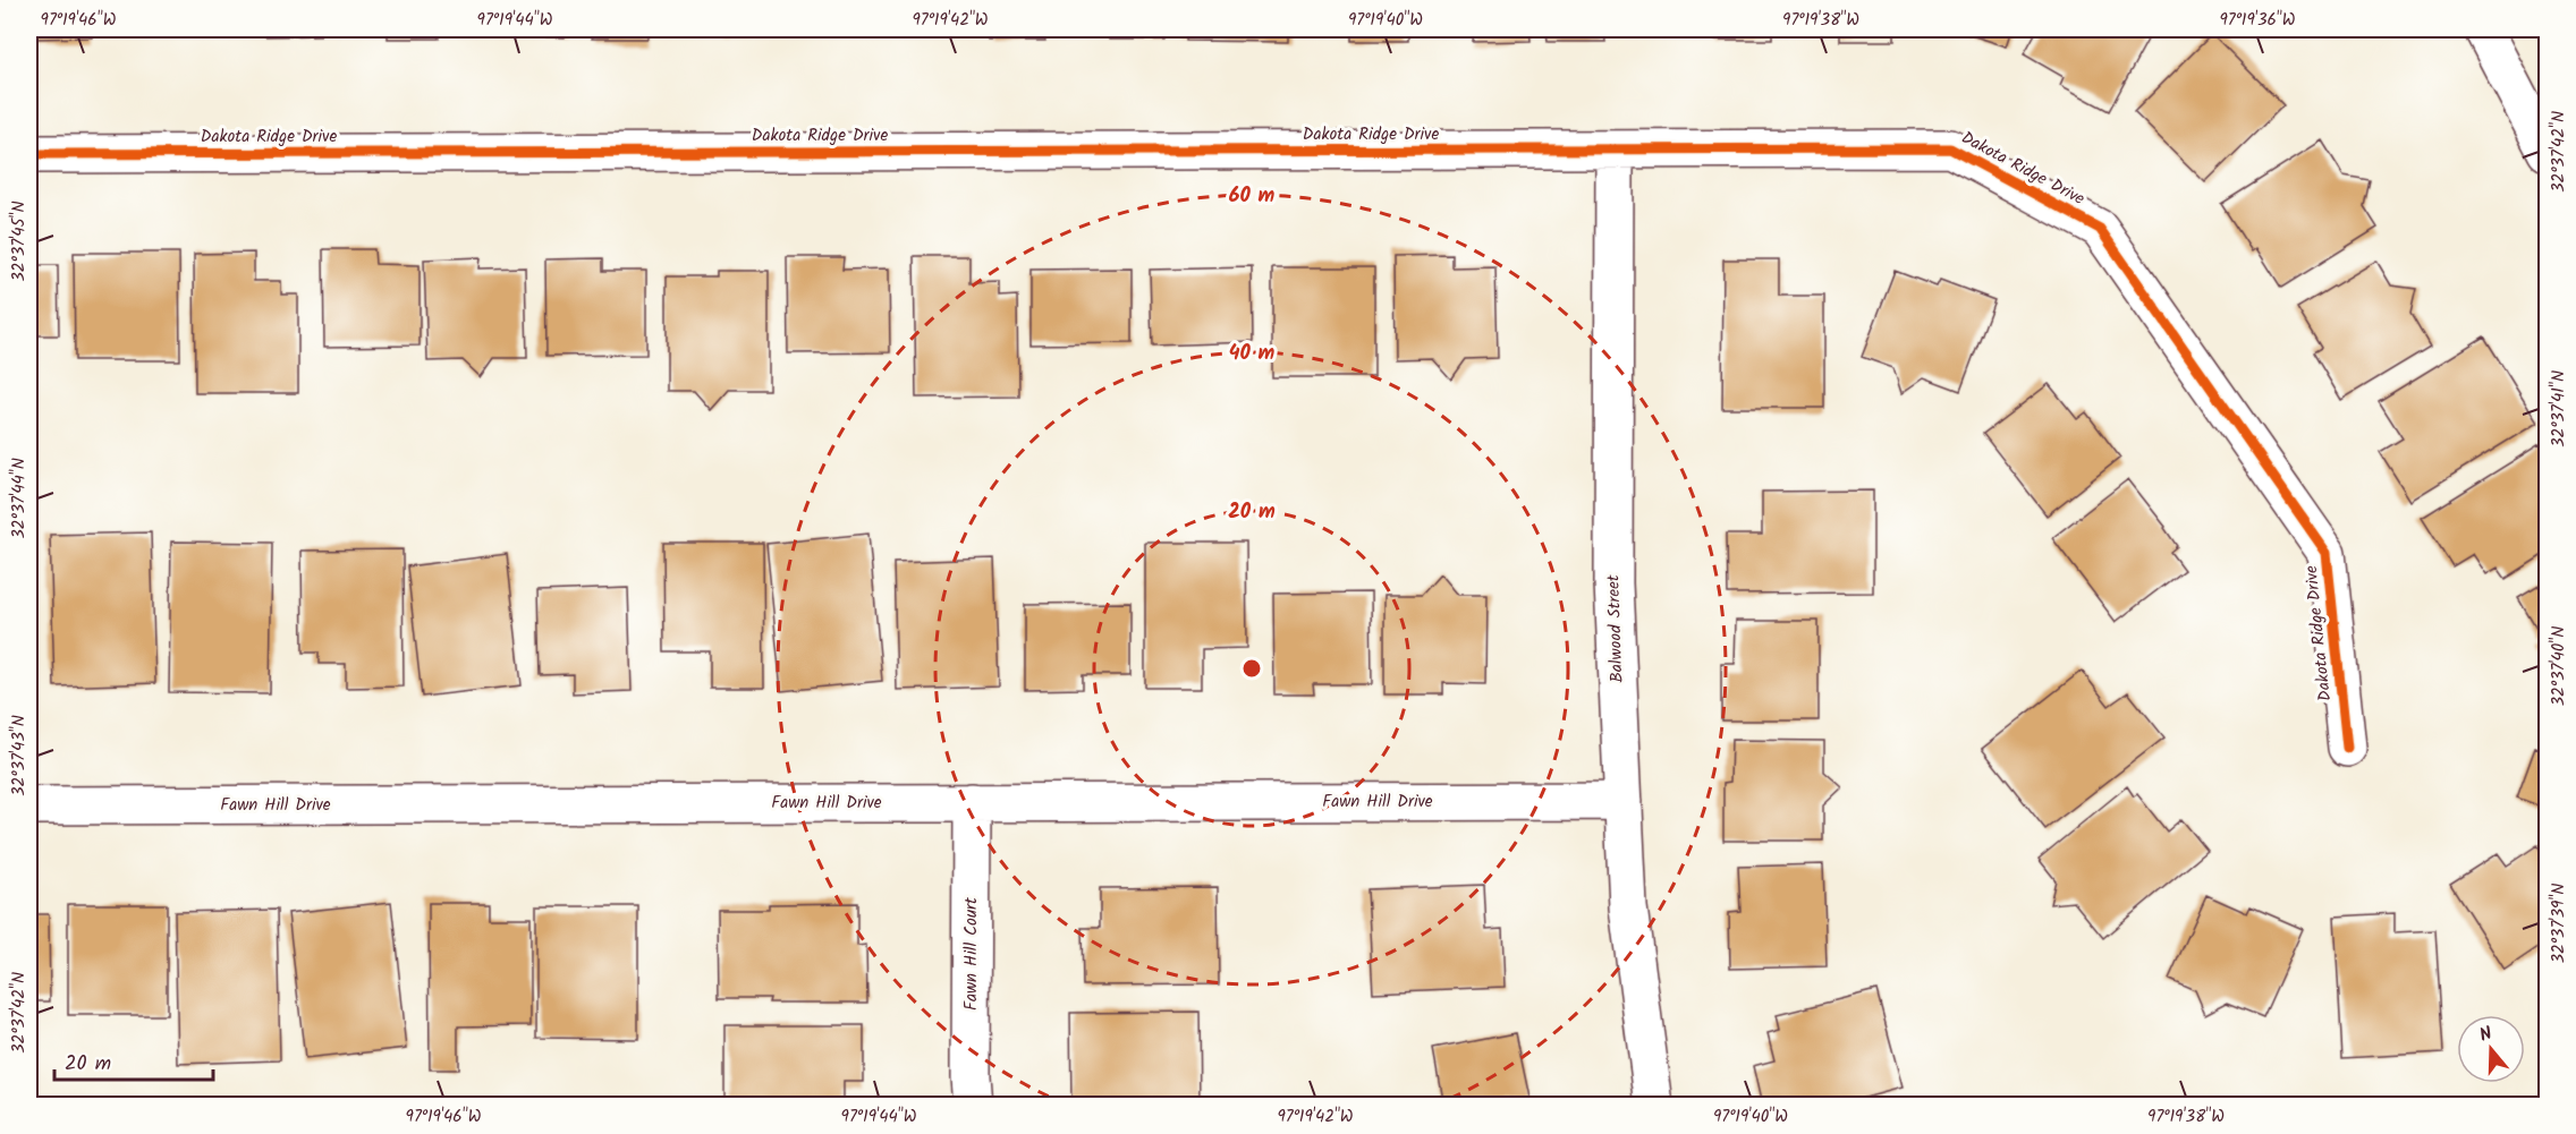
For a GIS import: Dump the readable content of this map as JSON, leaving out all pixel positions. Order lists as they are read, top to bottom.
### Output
{
  "streets": {
    "street": [
      "Dakota Ridge Drive",
      "Balwood Street",
      "Fawn Hill Drive",
      "Fawn Hill Court"
    ]
  },
  "crossings": [
    ["Dakota Ridge Drive", "Balwood Street"],
    ["Balwood Street", "Fawn Hill Drive"],
    ["Fawn Hill Drive", "Fawn Hill Court"]
  ],
  "scale_bar": "20 m",
  "north": "top",
  "coordinates": [
    "97°19'46\"W",
    "97°19'44\"W",
    "97°19'42\"W",
    "97°19'40\"W",
    "97°19'38\"W",
    "97°19'36\"W",
    "32°37'42\"N",
    "32°37'45\"N",
    "32°37'41\"N",
    "32°37'44\"N",
    "32°37'40\"N",
    "32°37'43\"N",
    "32°37'39\"N"
  ],
  "rings": ["60 m", "40 m", "20 m"]
}
